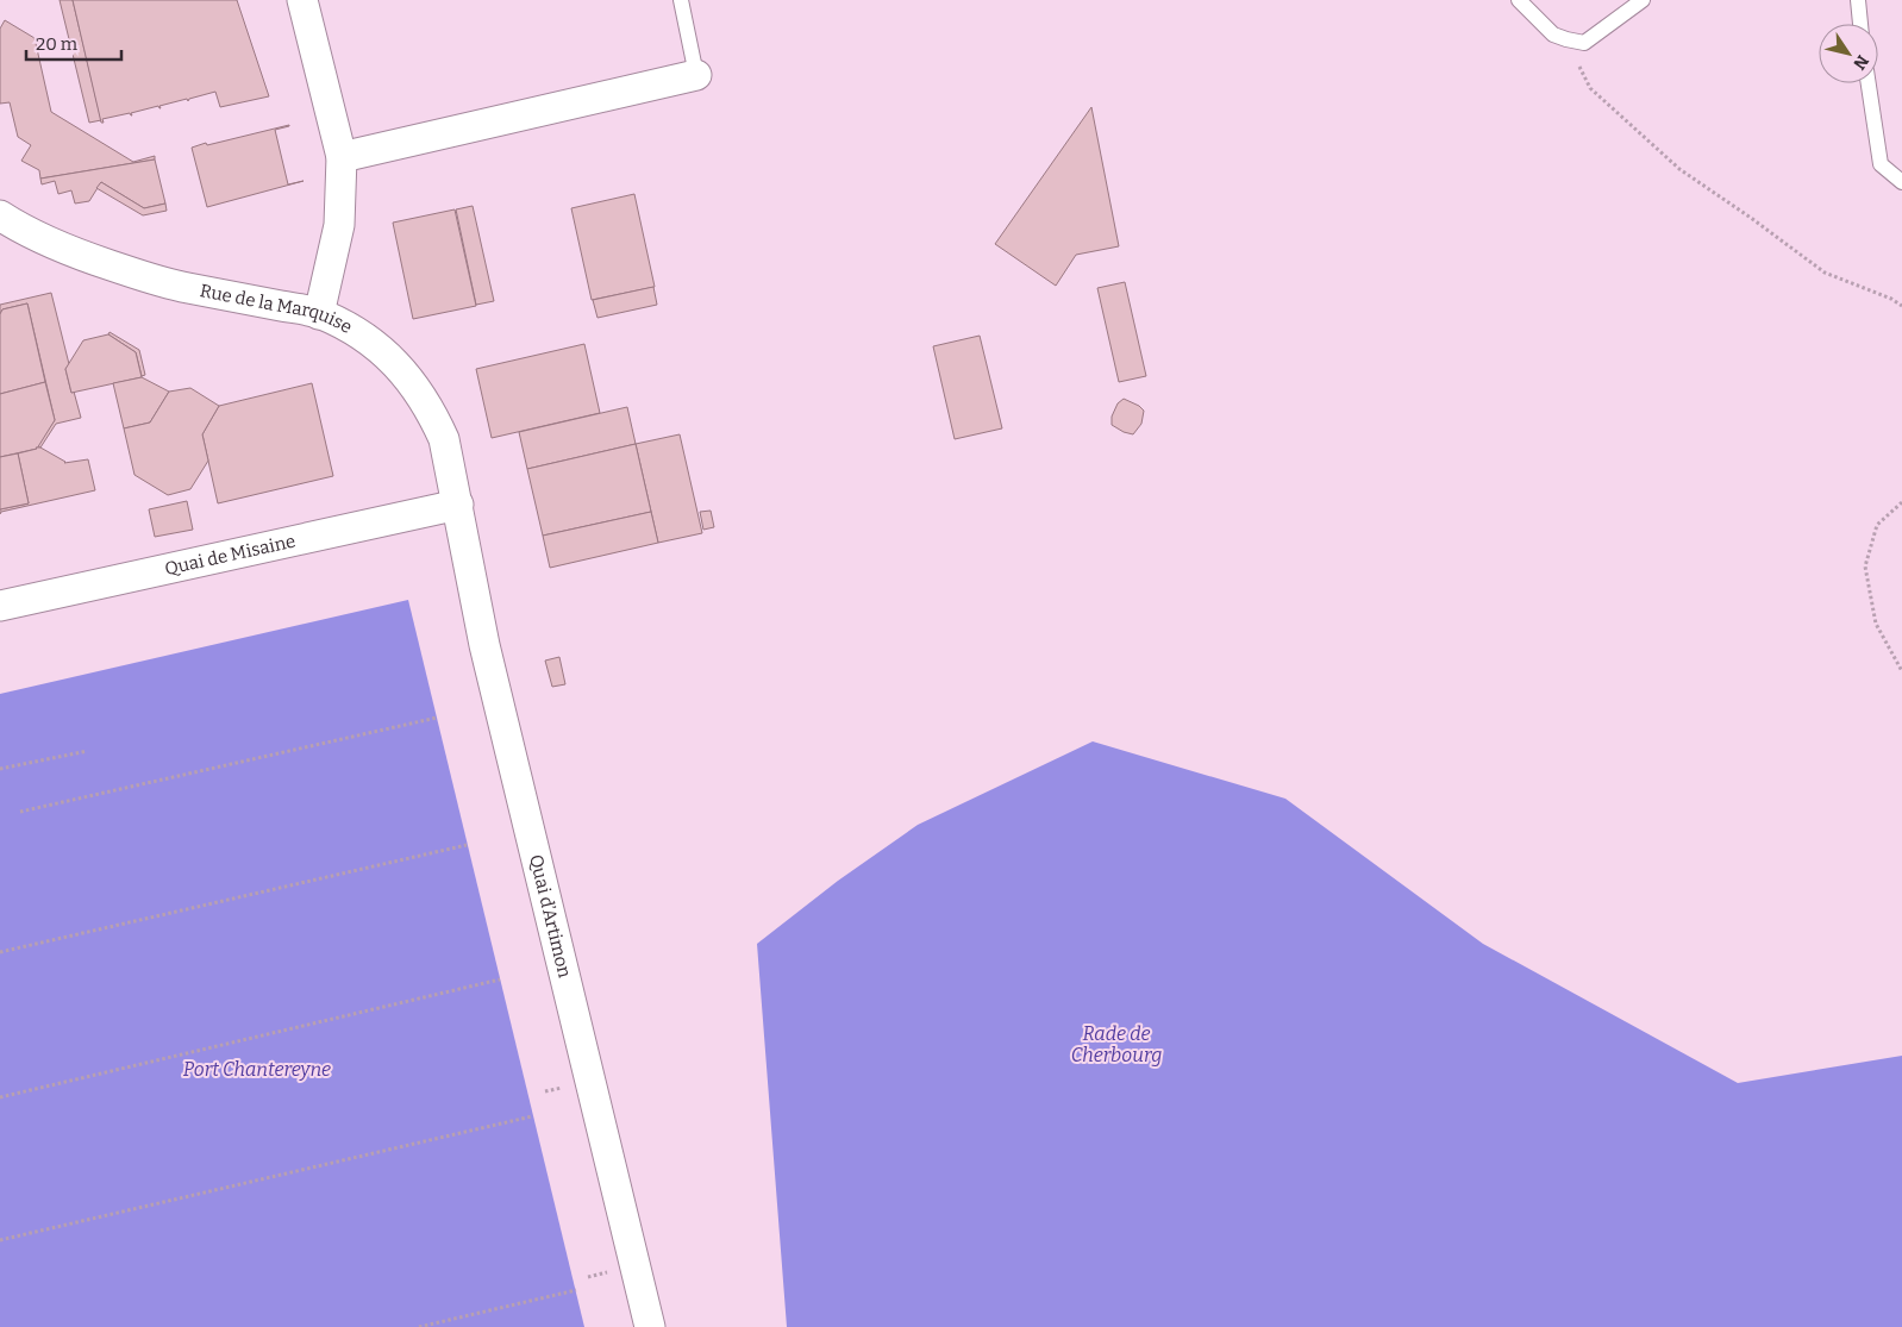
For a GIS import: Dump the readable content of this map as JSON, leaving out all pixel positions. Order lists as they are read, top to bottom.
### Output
{
  "streets": {
    "street": ["Rue de la Marquise", "Quai de Misaine", "Quai d’Artimon"]
  },
  "crossings": [
    ["Rue de la Marquise", "Quai de Misaine"],
    ["Rue de la Marquise", "Quai d’Artimon"],
    ["Quai de Misaine", "Quai d’Artimon"]
  ],
  "water": ["Rade de Cherbourg", "Port Chantereyne"],
  "scale_bar": "20 m",
  "north": "bottom right"
}
